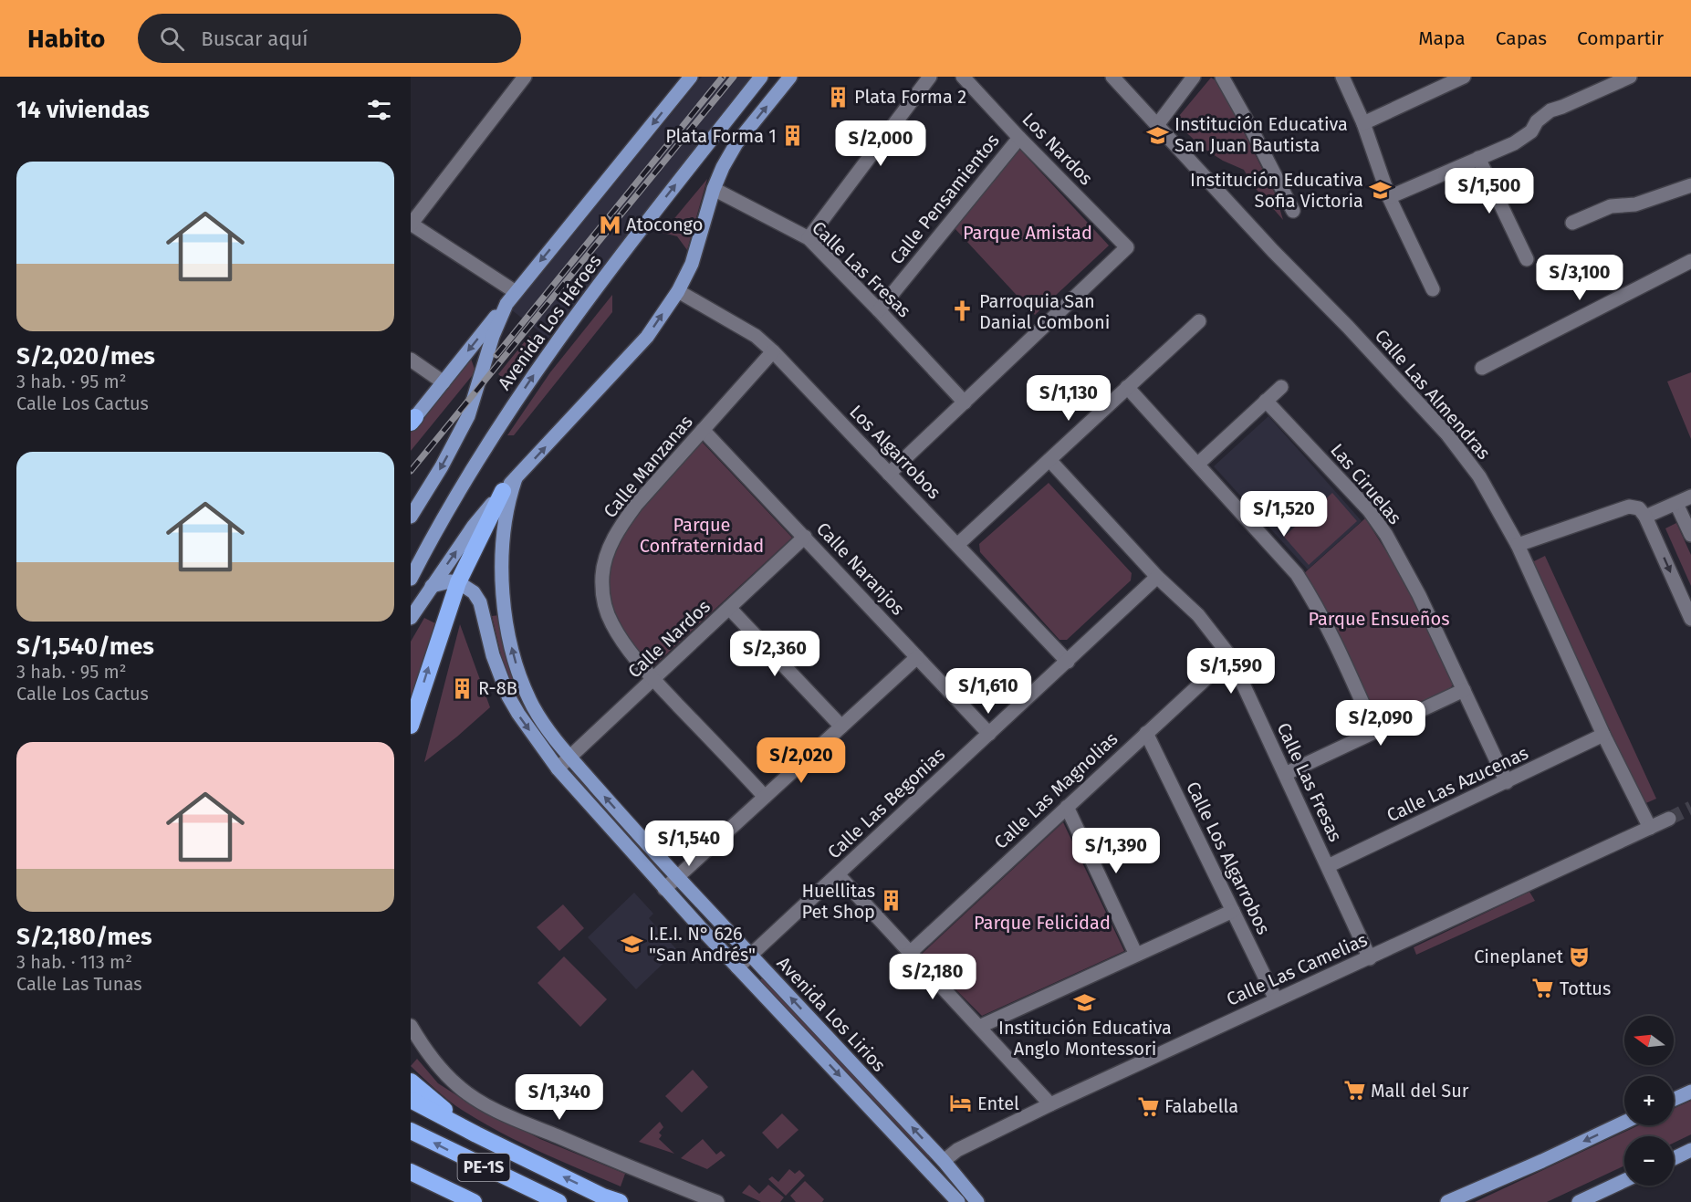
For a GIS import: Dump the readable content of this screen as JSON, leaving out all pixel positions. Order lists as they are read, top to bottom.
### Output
{
  "streets": {
    "highway": ["PE-1S"],
    "main road": ["Avenida Los Héroes", "Avenida Los Lirios"],
    "street": [
      "Los Nardos",
      "Calle Pensamientos",
      "Calle Las Fresas",
      "Calle Las Almendras",
      "Los Algarrobos",
      "Calle Manzanas",
      "Las Ciruelas",
      "Calle Naranjos",
      "Calle Nardos",
      "Calle Las Azucenas",
      "Calle Las Magnolias",
      "Calle Las Begonias",
      "Calle Los Algarrobos",
      "Calle Las Camelias"
    ]
  },
  "crossings": [
    ["Los Nardos", "Calle Pensamientos"],
    ["Los Nardos", "Calle Las Fresas"],
    ["Calle Pensamientos", "Calle Las Fresas"],
    ["Calle Las Fresas", "Calle Las Azucenas"],
    ["Calle Las Fresas", "Calle Las Magnolias"],
    ["Calle Las Fresas", "Calle Las Begonias"],
    ["Calle Las Fresas", "Calle Las Camelias"],
    ["Calle Las Almendras", "Calle Las Azucenas"],
    ["Calle Las Almendras", "Calle Las Camelias"],
    ["Los Algarrobos", "Calle Manzanas"],
    ["Los Algarrobos", "Calle Las Begonias"],
    ["Calle Manzanas", "Calle Naranjos"],
    ["Calle Manzanas", "Calle Nardos"],
    ["Las Ciruelas", "Calle Las Azucenas"],
    ["Calle Naranjos", "Calle Nardos"],
    ["Calle Naranjos", "Calle Las Begonias"],
    ["Calle Nardos", "Avenida Los Lirios"],
    ["Calle Las Magnolias", "Calle Los Algarrobos"],
    ["Calle Las Begonias", "Avenida Los Lirios"],
    ["Calle Los Algarrobos", "Calle Las Camelias"],
    ["Calle Las Camelias", "Avenida Los Lirios"]
  ],
  "parks": [
    "Parque Amistad",
    "Parque Confraternidad",
    "Parque Ensueños",
    "Parque Felicidad"
  ],
  "places": {
    "building": [
      "Plata Forma 2",
      "Plata Forma 1",
      "R-8B",
      "Huellitas Pet Shop"
    ],
    "school or university": [
      "Institución Educativa San Juan Bautista",
      "Institución Educativa Sofia Victoria",
      "I.E.I. N° 626 \"San Andrés\"",
      "Institución Educativa Anglo Montessori"
    ],
    "metro station": ["Atocongo"],
    "church": ["Parroquia San Danial Comboni"],
    "theatre": ["Cineplanet"],
    "supermarket": ["Tottus", "Mall del Sur", "Falabella"],
    "hotel": ["Entel"]
  },
  "north": "left",
  "page": {
    "header": "Habito",
    "search": "Buscar aquí",
    "nav": ["Mapa", "Capas", "Compartir"],
    "heading": "14 viviendas",
    "price": [
      "S/2,000",
      "S/1,500",
      "S/3,100",
      "S/1,130",
      "S/1,520",
      "S/2,360",
      "S/1,590",
      "S/1,610",
      "S/2,090",
      "S/2,020",
      "S/1,540",
      "S/1,390",
      "S/2,180",
      "S/1,340"
    ],
    "list": [
      {
        "name": "S/2,020/mes",
        "note": "3 hab. · 95 m² · Calle Los Cactus"
      },
      {
        "name": "S/1,540/mes",
        "note": "3 hab. · 95 m² · Calle Los Cactus"
      },
      {
        "name": "S/2,180/mes",
        "note": "3 hab. · 113 m² · Calle Las Tunas"
      }
    ],
    "map_buttons": ["+", "−"]
  }
}
